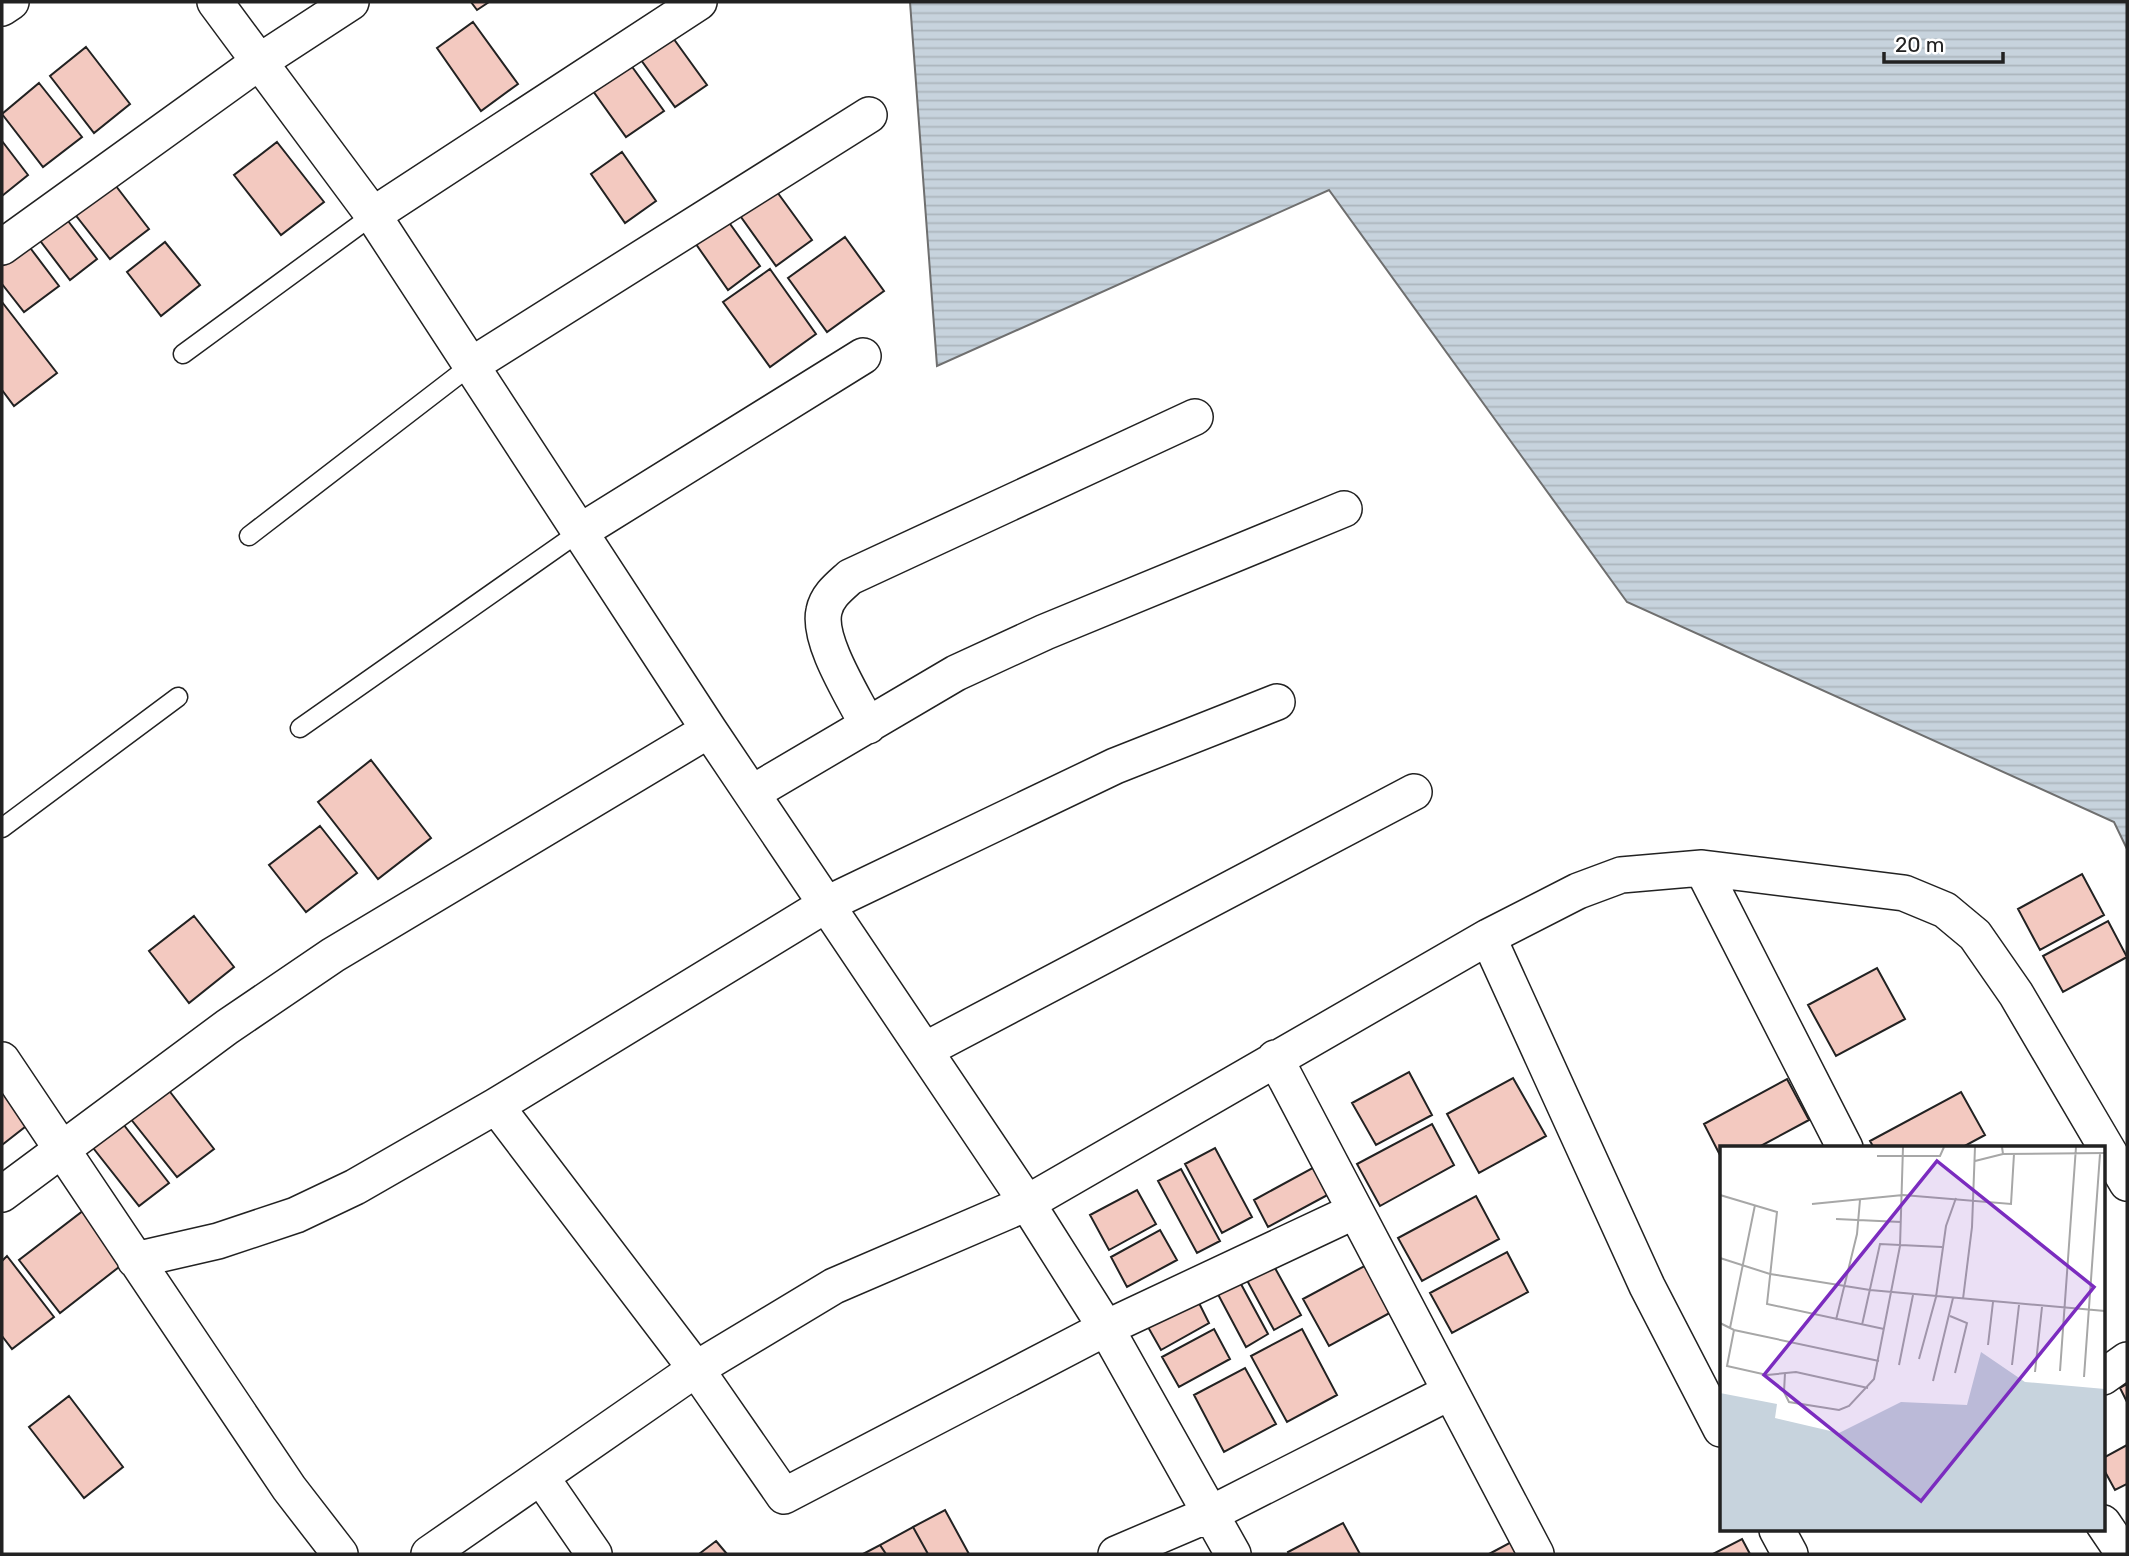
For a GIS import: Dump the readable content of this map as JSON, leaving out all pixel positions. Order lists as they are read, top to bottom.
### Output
{
  "scale_bar": "20 m"
}
